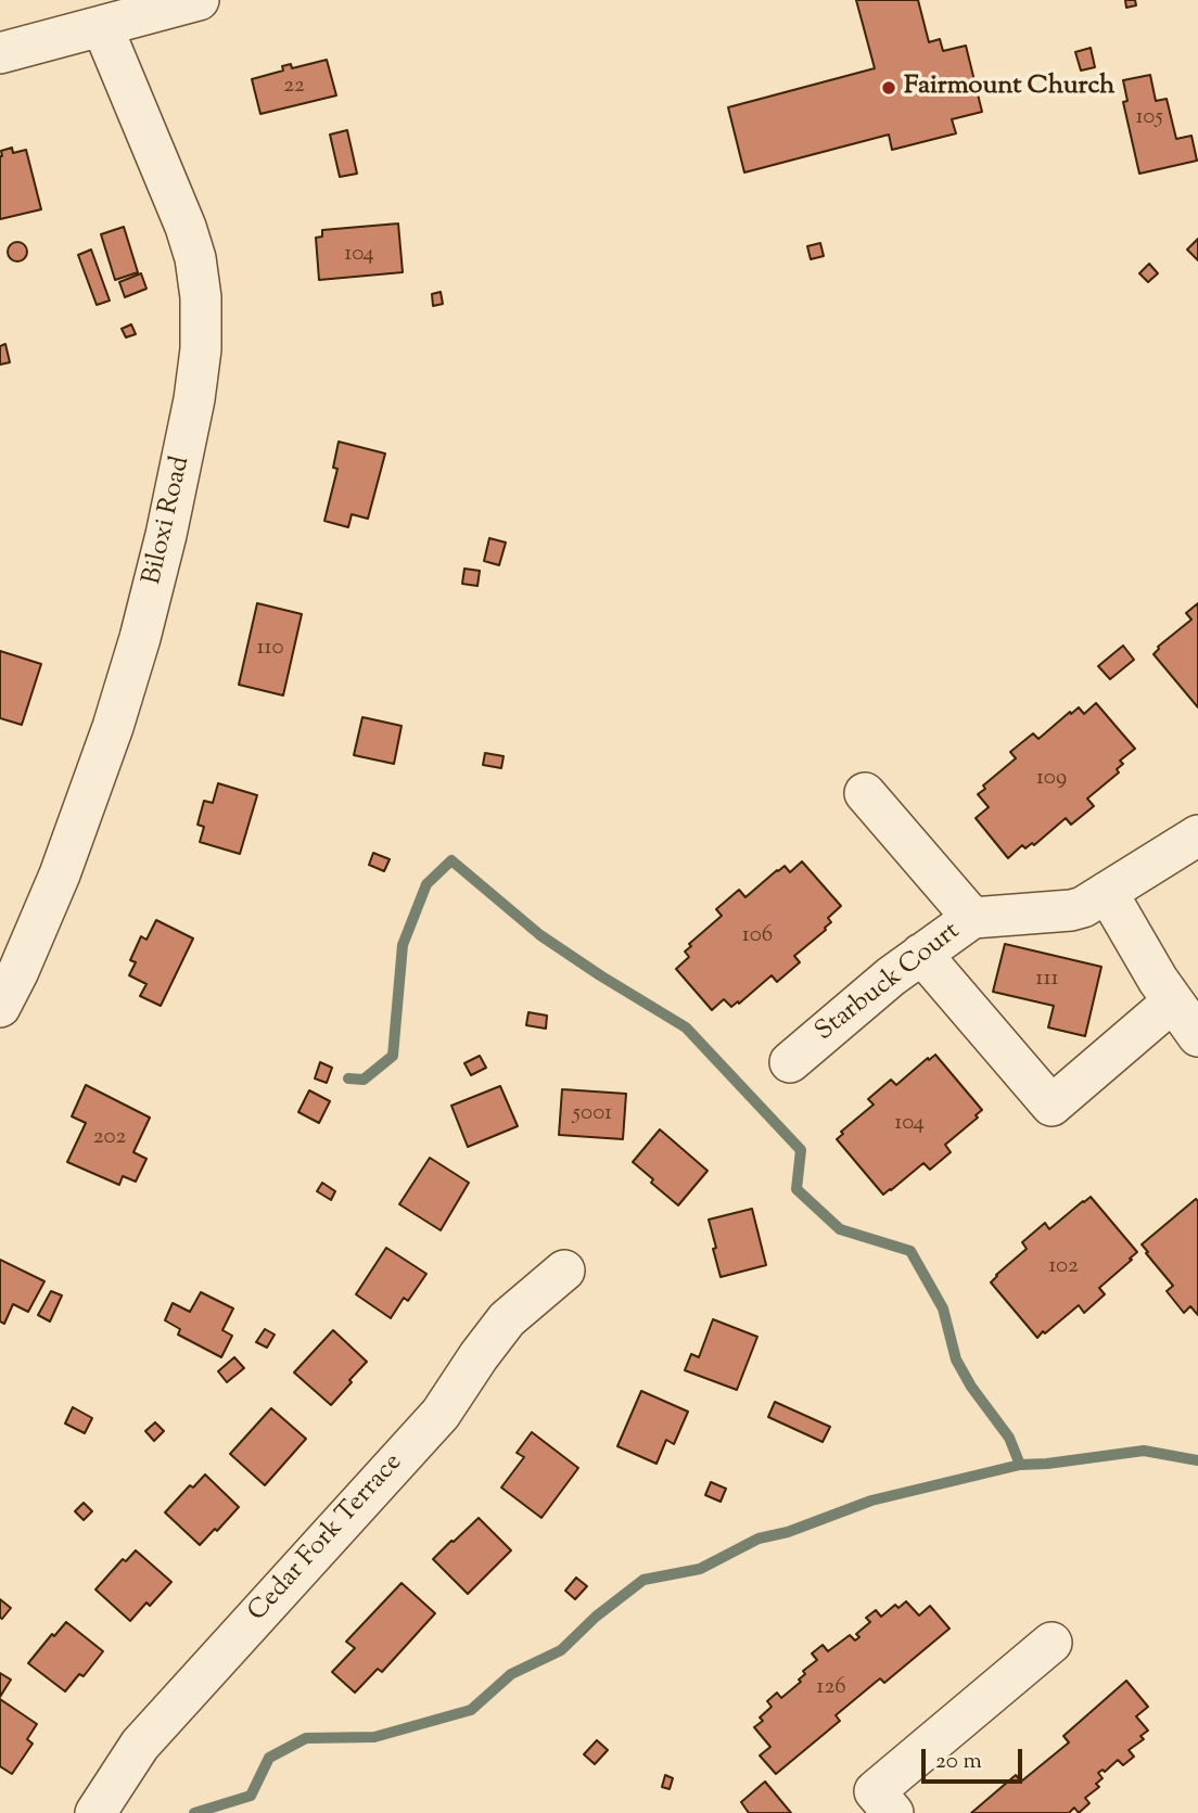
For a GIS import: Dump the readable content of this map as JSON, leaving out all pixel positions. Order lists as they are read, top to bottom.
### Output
{
  "streets": {
    "street": ["Biloxi Road", "Starbuck Court", "Cedar Fork Terrace"]
  },
  "places": ["Fairmount Church"],
  "house_numbers": [
    "22",
    "105",
    "104",
    "110",
    "109",
    "106",
    "111",
    "5001",
    "104",
    "202",
    "102",
    "126"
  ],
  "scale_bar": "20 m"
}
